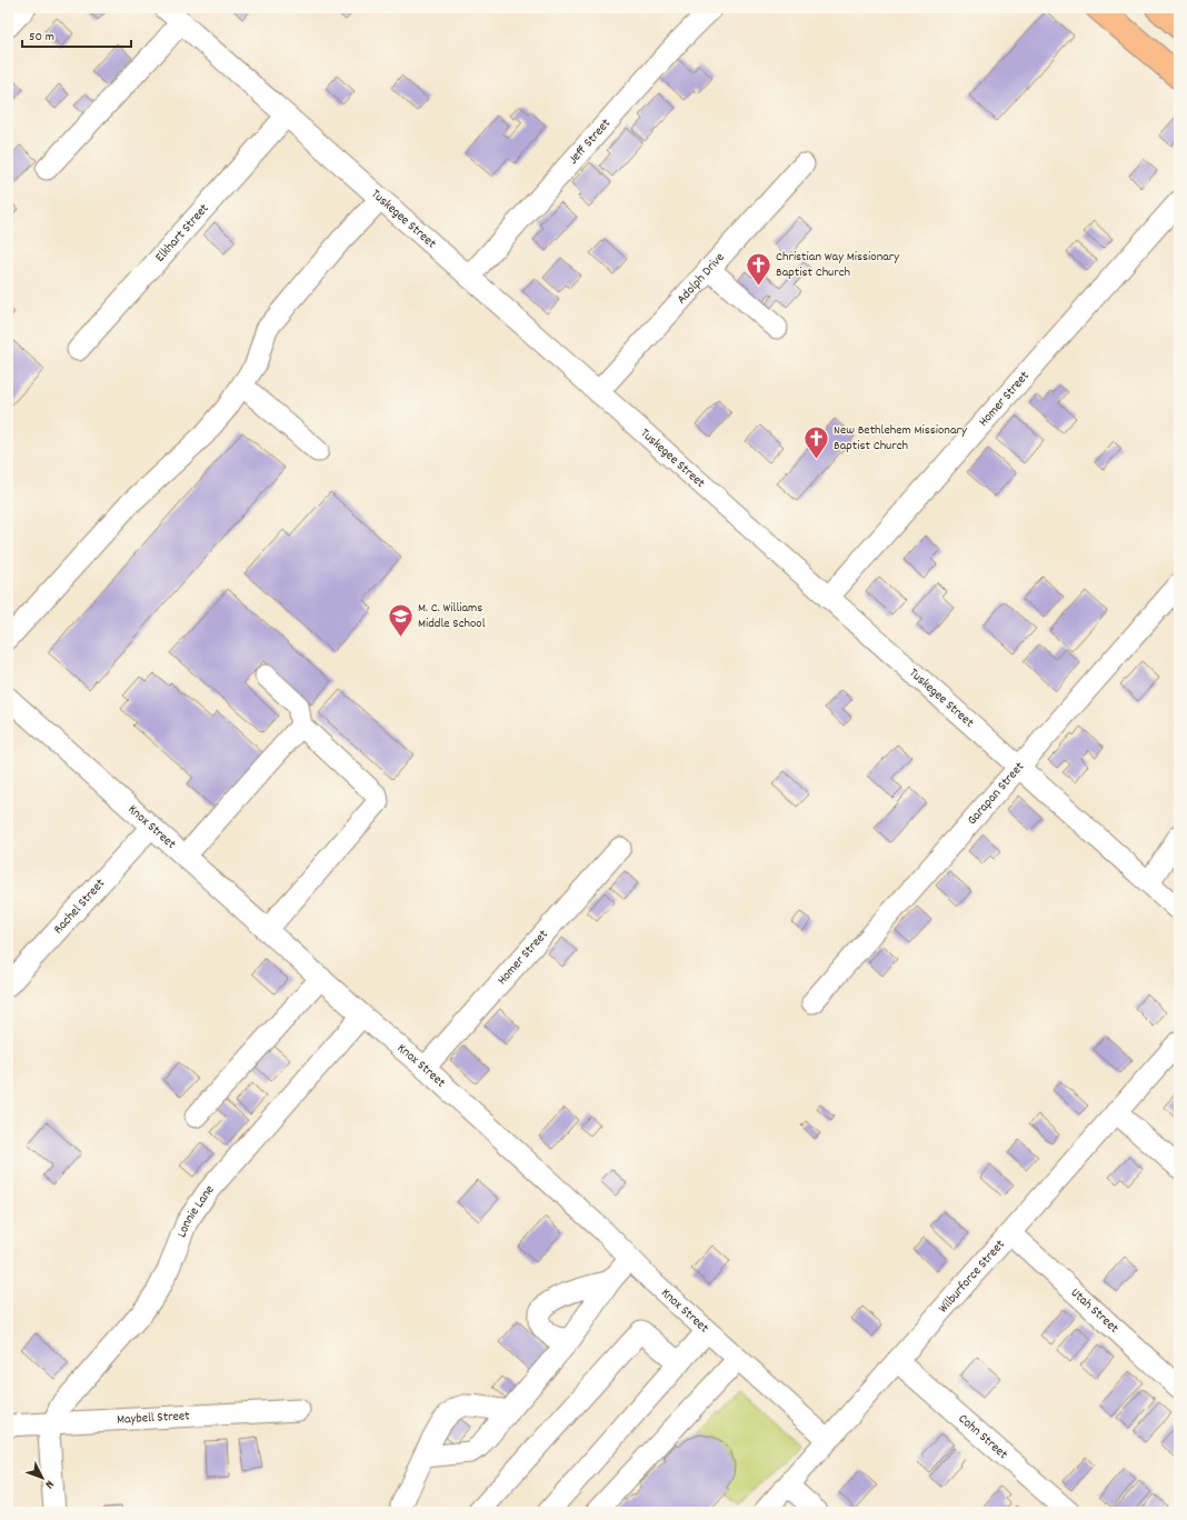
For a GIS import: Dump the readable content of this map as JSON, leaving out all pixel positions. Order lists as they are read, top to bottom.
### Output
{
  "streets": {
    "street": [
      "Jeff Street",
      "Tuskegee Street",
      "Elkhart Street",
      "Adolph Drive",
      "Homer Street",
      "Garapan Street",
      "Knox Street",
      "Rachel Street",
      "Lonnie Lane",
      "Wilburforce Street",
      "Utah Street",
      "Maybell Street",
      "Cohn Street"
    ]
  },
  "crossings": [
    ["Jeff Street", "Tuskegee Street"],
    ["Tuskegee Street", "Elkhart Street"],
    ["Tuskegee Street", "Adolph Drive"],
    ["Tuskegee Street", "Homer Street"],
    ["Tuskegee Street", "Garapan Street"],
    ["Homer Street", "Knox Street"],
    ["Knox Street", "Rachel Street"],
    ["Knox Street", "Lonnie Lane"],
    ["Knox Street", "Wilburforce Street"],
    ["Lonnie Lane", "Maybell Street"],
    ["Wilburforce Street", "Utah Street"],
    ["Wilburforce Street", "Cohn Street"]
  ],
  "places": {
    "church": ["Christian Way Missionary Baptist Church", "New Bethlehem Missionary Baptist Church"],
    "school or university": ["M. C. Williams Middle School"]
  },
  "scale_bar": "50 m",
  "north": "bottom right"
}
